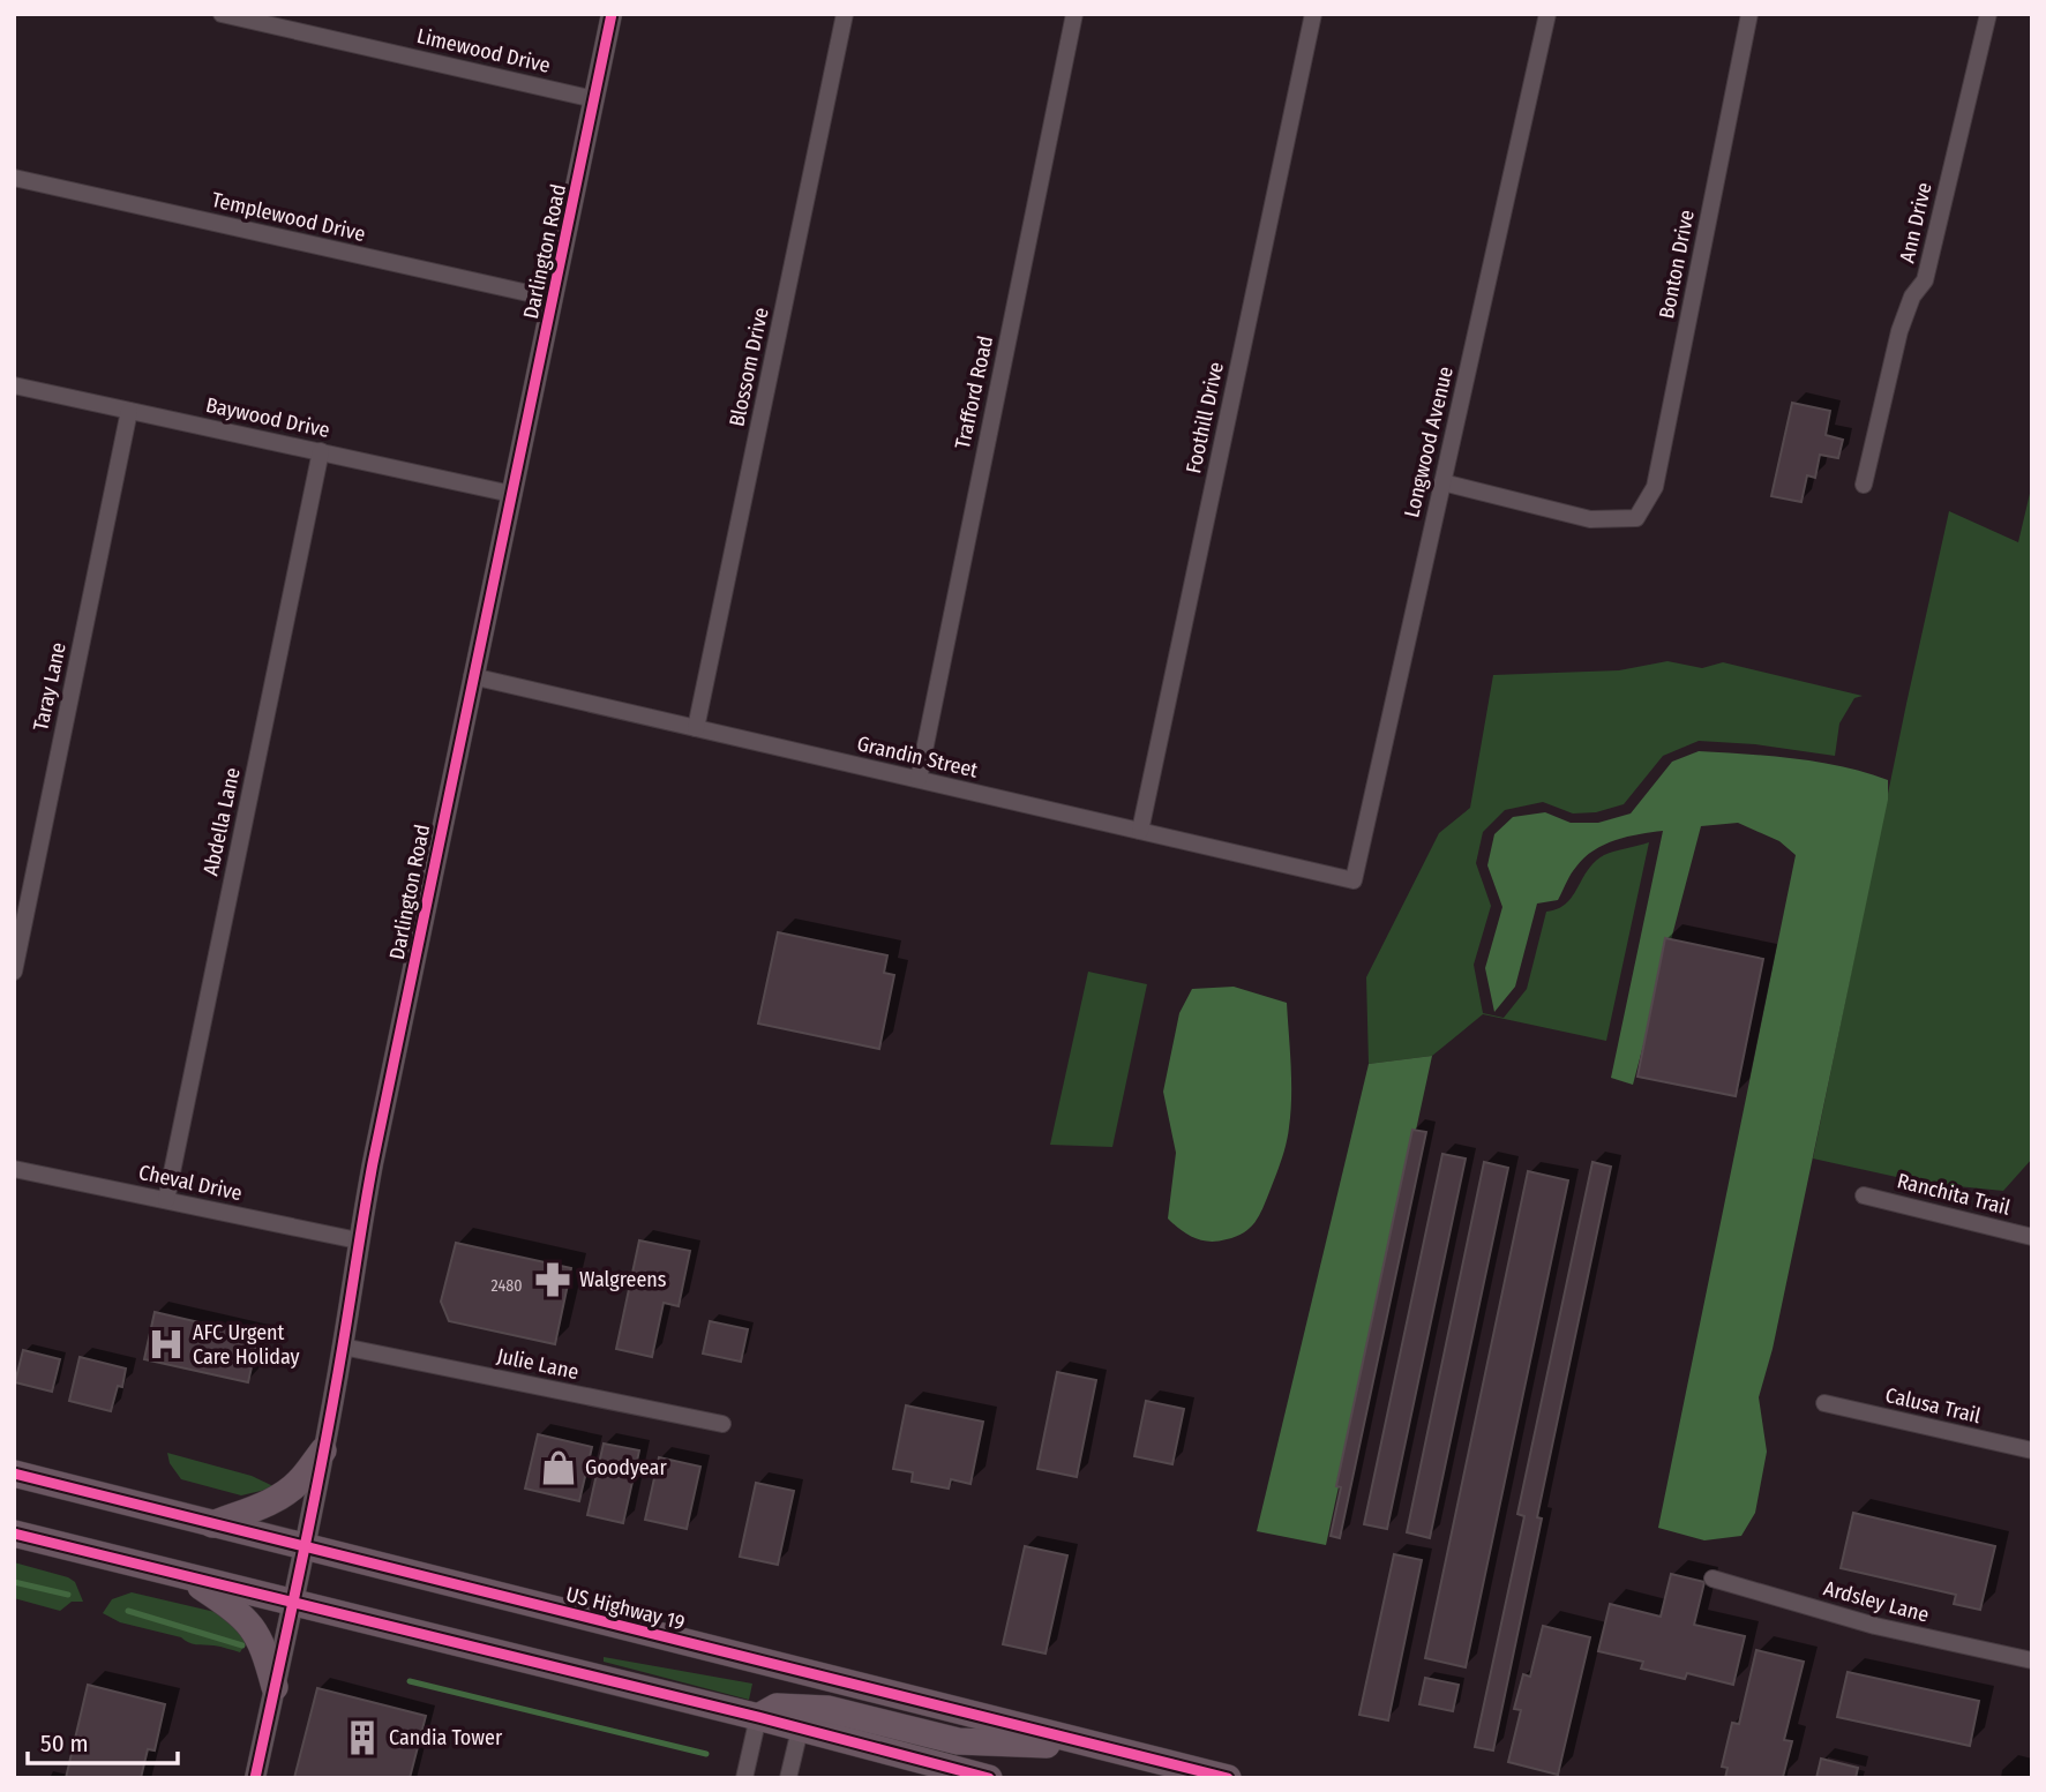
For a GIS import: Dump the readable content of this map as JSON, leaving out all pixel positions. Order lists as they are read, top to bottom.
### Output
{
  "streets": {
    "highway": ["US Highway 19"],
    "street": [
      "Limewood Drive",
      "Templewood Drive",
      "Ann Drive",
      "Darlington Road",
      "Bonton Drive",
      "Blossom Drive",
      "Trafford Road",
      "Baywood Drive",
      "Foothill Drive",
      "Longwood Avenue",
      "Taray Lane",
      "Grandin Street",
      "Abdella Lane",
      "Cheval Drive",
      "Ranchita Trail",
      "Julie Lane",
      "Calusa Trail",
      "Ardsley Lane"
    ]
  },
  "crossings": [
    ["Limewood Drive", "Darlington Road"],
    ["Templewood Drive", "Darlington Road"],
    ["Darlington Road", "Baywood Drive"],
    ["Darlington Road", "Grandin Street"],
    ["Darlington Road", "Cheval Drive"],
    ["Darlington Road", "Julie Lane"],
    ["Darlington Road", "US Highway 19"],
    ["Bonton Drive", "Longwood Avenue"],
    ["Blossom Drive", "Grandin Street"],
    ["Trafford Road", "Grandin Street"],
    ["Baywood Drive", "Taray Lane"],
    ["Baywood Drive", "Abdella Lane"],
    ["Foothill Drive", "Grandin Street"],
    ["Longwood Avenue", "Grandin Street"],
    ["Abdella Lane", "Cheval Drive"]
  ],
  "places": {
    "pharmacy": ["Walgreens"],
    "hospital": ["AFC Urgent Care Holiday"],
    "shop": ["Goodyear"],
    "building": ["Candia Tower"]
  },
  "house_numbers": ["2480"],
  "scale_bar": "50 m"
}
